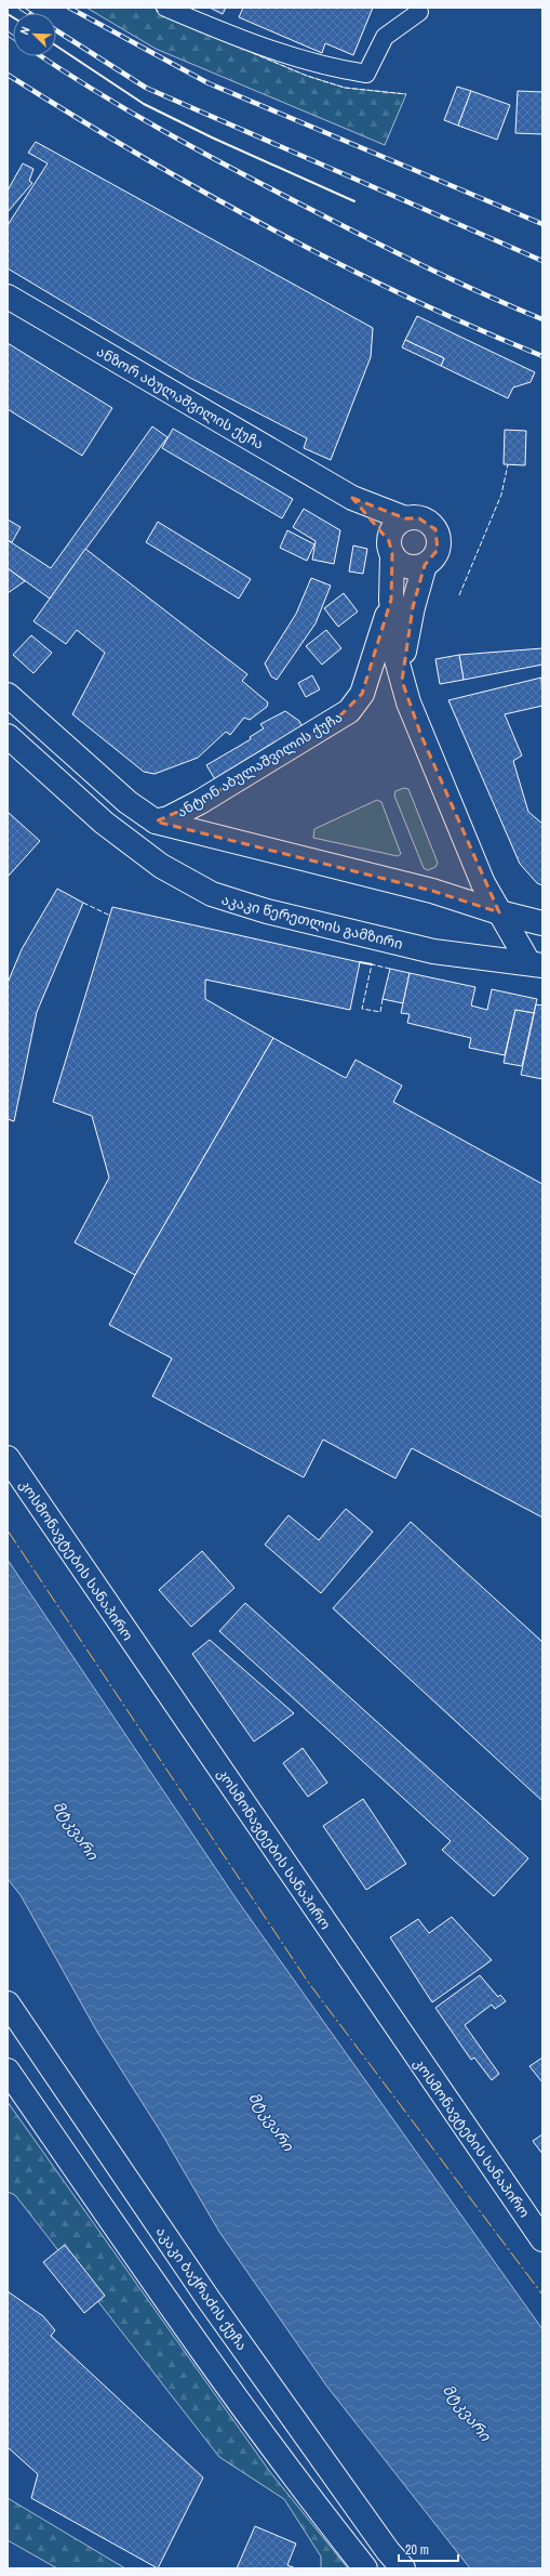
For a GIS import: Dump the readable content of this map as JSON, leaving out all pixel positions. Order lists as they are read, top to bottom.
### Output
{
  "streets": {
    "main road": [
      "ანზორ აბულაშვილის ქუჩა",
      "ანტონ აბულაშვილის ქუჩა",
      "აკაკი წერეთლის გამზირი",
      "კოსმონავტების სანაპირო",
      "აკაკი ბაქრაძის ქუჩა"
    ]
  },
  "crossings": [
    ["ანზორ აბულაშვილის ქუჩა", "ანტონ აბულაშვილის ქუჩა"],
    ["ანტონ აბულაშვილის ქუჩა", "აკაკი წერეთლის გამზირი"]
  ],
  "water": ["მტკვარი"],
  "scale_bar": "20 m",
  "north": "top left"
}
